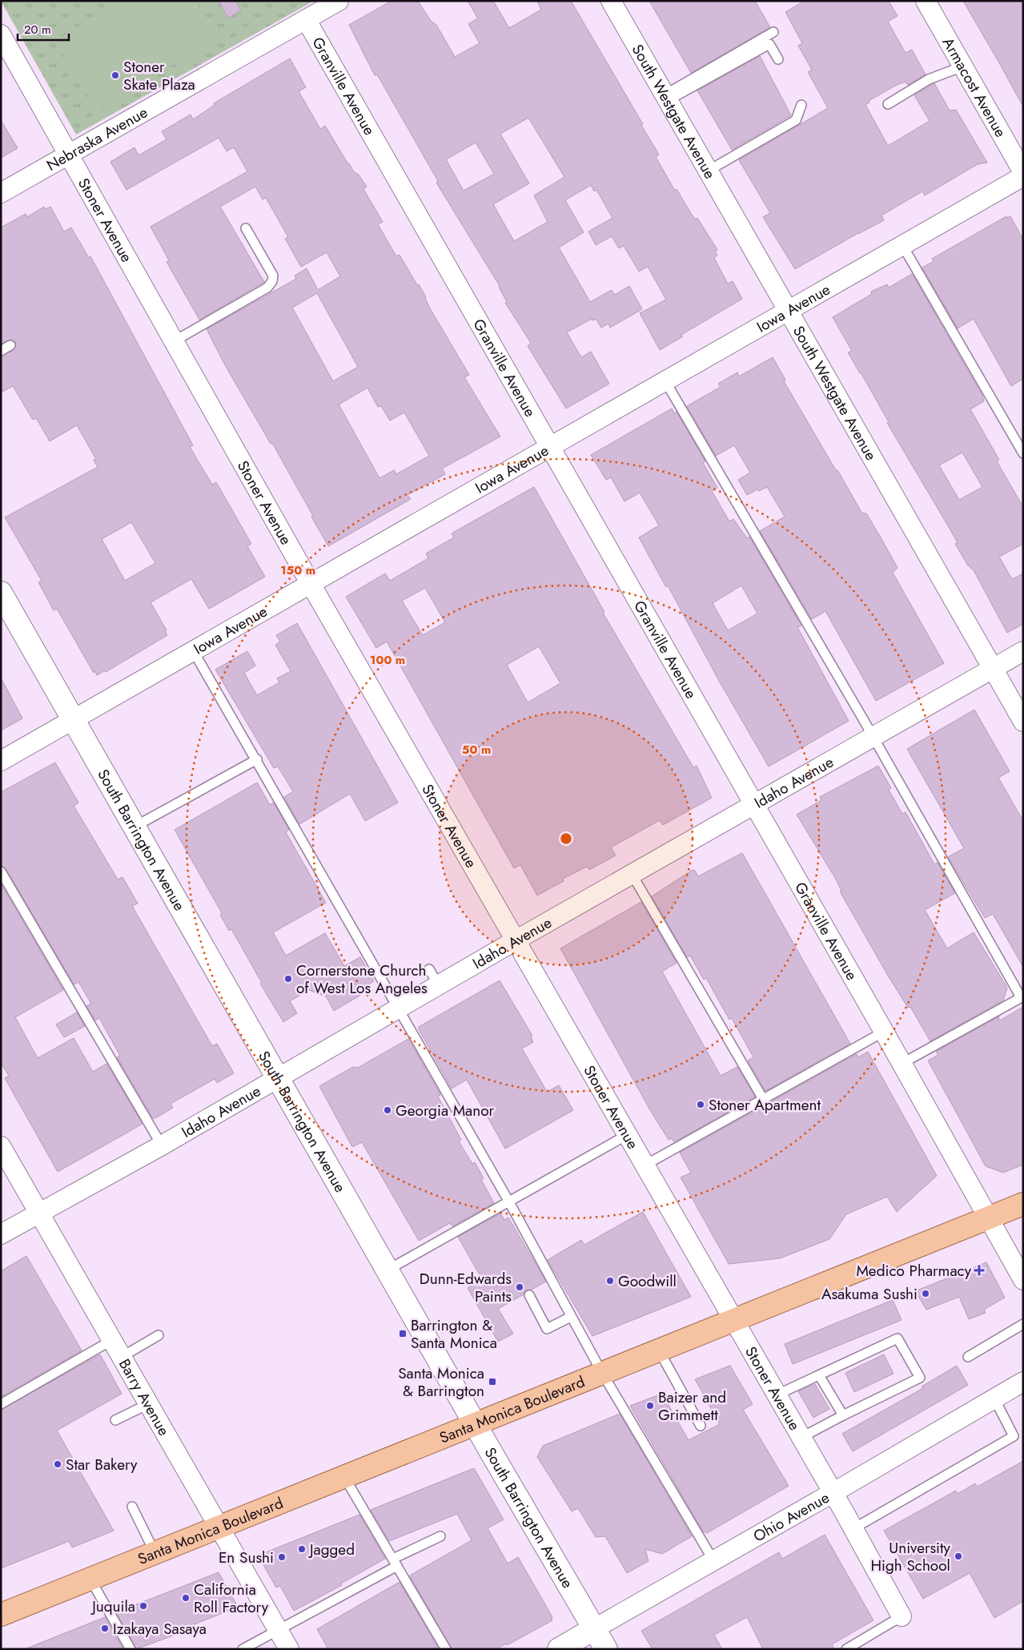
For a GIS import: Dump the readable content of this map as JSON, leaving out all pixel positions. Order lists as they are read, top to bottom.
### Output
{
  "streets": {
    "main road": ["Santa Monica Boulevard"],
    "street": [
      "Granville Avenue",
      "Armacost Avenue",
      "South Westgate Avenue",
      "Nebraska Avenue",
      "Stoner Avenue",
      "Iowa Avenue",
      "Idaho Avenue",
      "South Barrington Avenue",
      "Barry Avenue",
      "Ohio Avenue"
    ]
  },
  "crossings": [
    ["Granville Avenue", "Nebraska Avenue"],
    ["Granville Avenue", "Iowa Avenue"],
    ["Granville Avenue", "Idaho Avenue"],
    ["Granville Avenue", "Santa Monica Boulevard"],
    ["South Westgate Avenue", "Iowa Avenue"],
    ["South Westgate Avenue", "Idaho Avenue"],
    ["Nebraska Avenue", "Stoner Avenue"],
    ["Stoner Avenue", "Iowa Avenue"],
    ["Stoner Avenue", "Idaho Avenue"],
    ["Stoner Avenue", "Santa Monica Boulevard"],
    ["Stoner Avenue", "Ohio Avenue"],
    ["Iowa Avenue", "South Barrington Avenue"],
    ["Idaho Avenue", "South Barrington Avenue"],
    ["Idaho Avenue", "Barry Avenue"],
    ["South Barrington Avenue", "Santa Monica Boulevard"],
    ["South Barrington Avenue", "Ohio Avenue"],
    ["Barry Avenue", "Santa Monica Boulevard"]
  ],
  "places": {
    "other": [
      "Stoner Skate Plaza",
      "Cornerstone Church of West Los Angeles",
      "Stoner Apartment",
      "Georgia Manor",
      "Goodwill",
      "Dunn-Edwards Paints",
      "Asakuma Sushi",
      "Baizer and Grimmett",
      "Star Bakery",
      "Jagged",
      "University High School",
      "En Sushi",
      "California Roll Factory",
      "Juquila",
      "Izakaya Sasaya"
    ],
    "health": ["Medico Pharmacy"],
    "transit": ["Barrington & Santa Monica", "Santa Monica & Barrington"]
  },
  "scale_bar": "20 m",
  "rings": ["150 m", "100 m", "50 m"]
}
